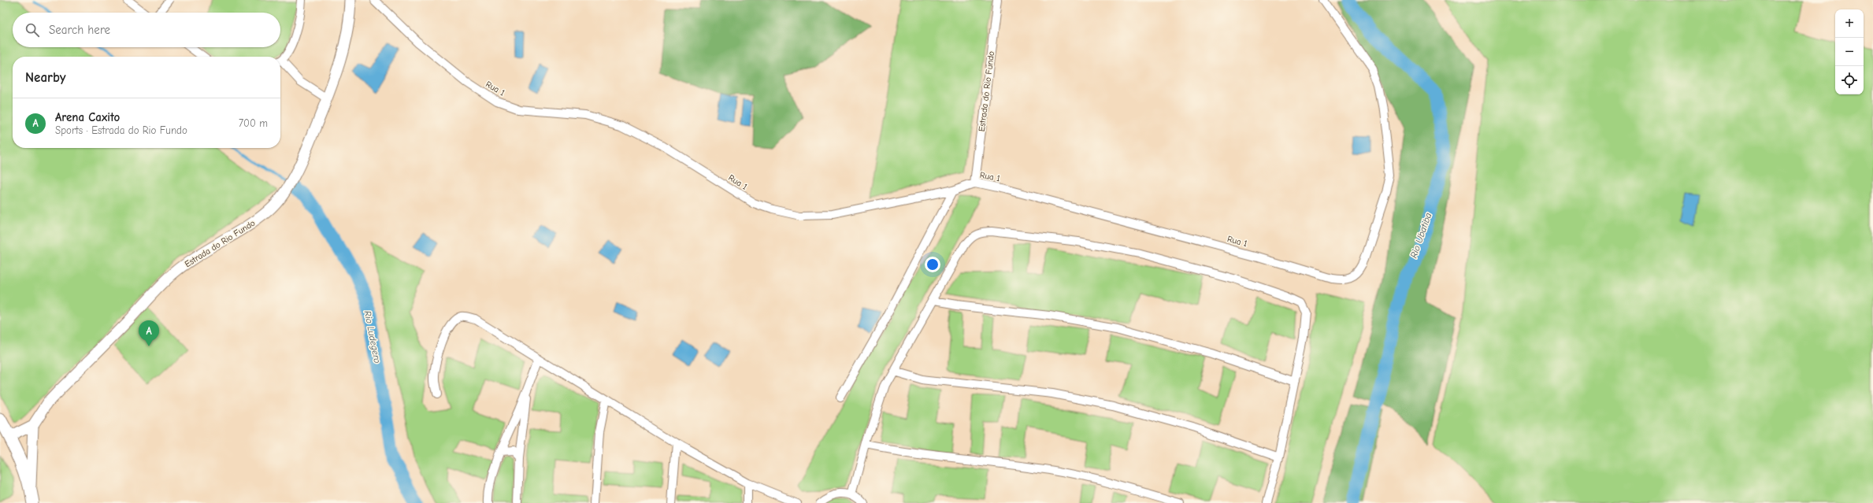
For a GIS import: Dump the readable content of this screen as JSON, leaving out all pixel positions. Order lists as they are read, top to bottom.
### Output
{
  "streets": {
    "street": ["Rua 1", "Estrada do Rio Fundo"]
  },
  "crossings": [
    ["Rua 1", "Estrada do Rio Fundo"]
  ],
  "water": ["Rio Ubatiba", "Rio Ludegero"],
  "page": {
    "map_buttons": ["+", "−"],
    "search": "Search here",
    "heading": "Nearby",
    "list": [
      {
        "mark": "A",
        "name": "Arena Caxito",
        "note": "Sports · Estrada do Rio Fundo",
        "value": "700 m"
      }
    ],
    "pins": "A"
  }
}
